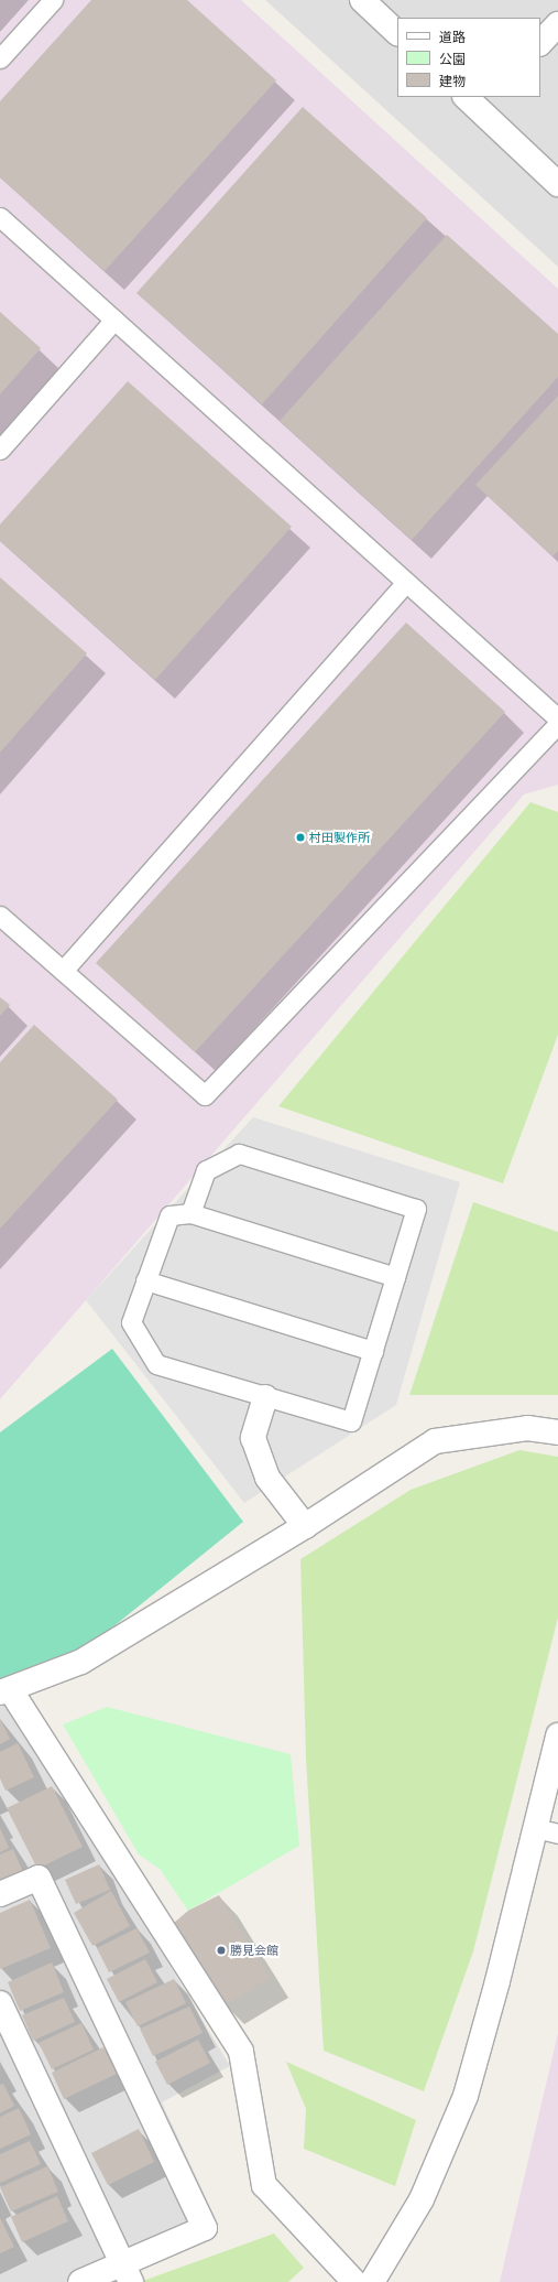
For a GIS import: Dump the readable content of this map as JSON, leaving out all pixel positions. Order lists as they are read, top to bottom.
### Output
{
  "places": ["村田製作所", "勝見会館"],
  "legend": ["道路", "公園", "建物"]
}
